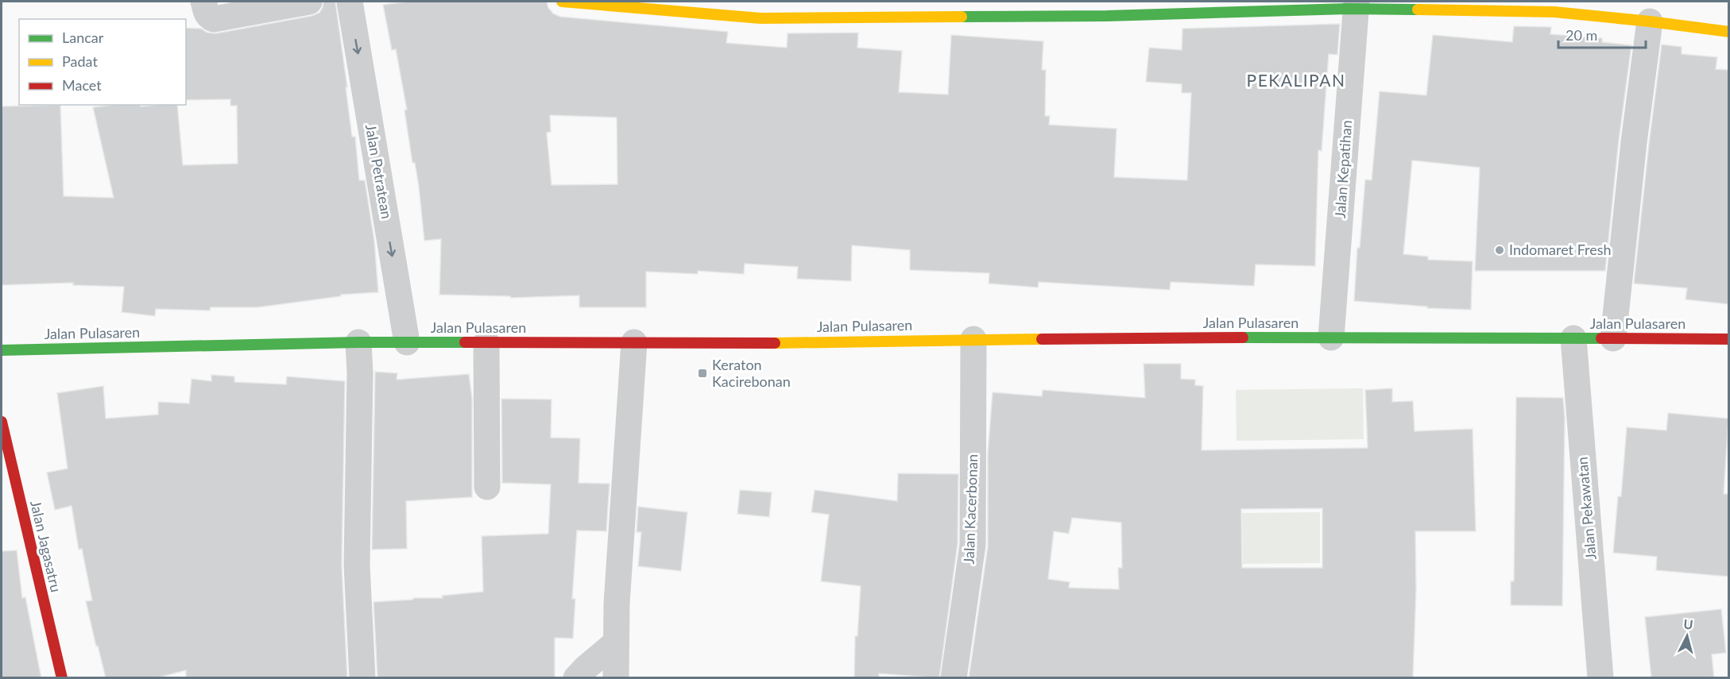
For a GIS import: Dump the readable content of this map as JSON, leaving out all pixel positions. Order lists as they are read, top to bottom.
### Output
{
  "streets": {
    "main road": ["Jalan Pulasaren", "Jalan Jagasatru"],
    "street": [
      "Jalan Kepatihan",
      "Jalan Petratean",
      "Jalan Pekawatan",
      "Jalan Kacerbonan"
    ]
  },
  "crossings": [
    ["Jalan Kepatihan", "Jalan Pulasaren"],
    ["Jalan Petratean", "Jalan Pulasaren"],
    ["Jalan Pulasaren", "Jalan Pekawatan"],
    ["Jalan Pulasaren", "Jalan Kacerbonan"]
  ],
  "one_way": ["Jalan Petratean"],
  "districts": ["PEKALIPAN"],
  "places": {
    "other": ["Indomaret Fresh"],
    "transit": ["Keraton Kacirebonan"]
  },
  "legend": ["Lancar", "Padat", "Macet"],
  "scale_bar": "20 m",
  "north": "top"
}
